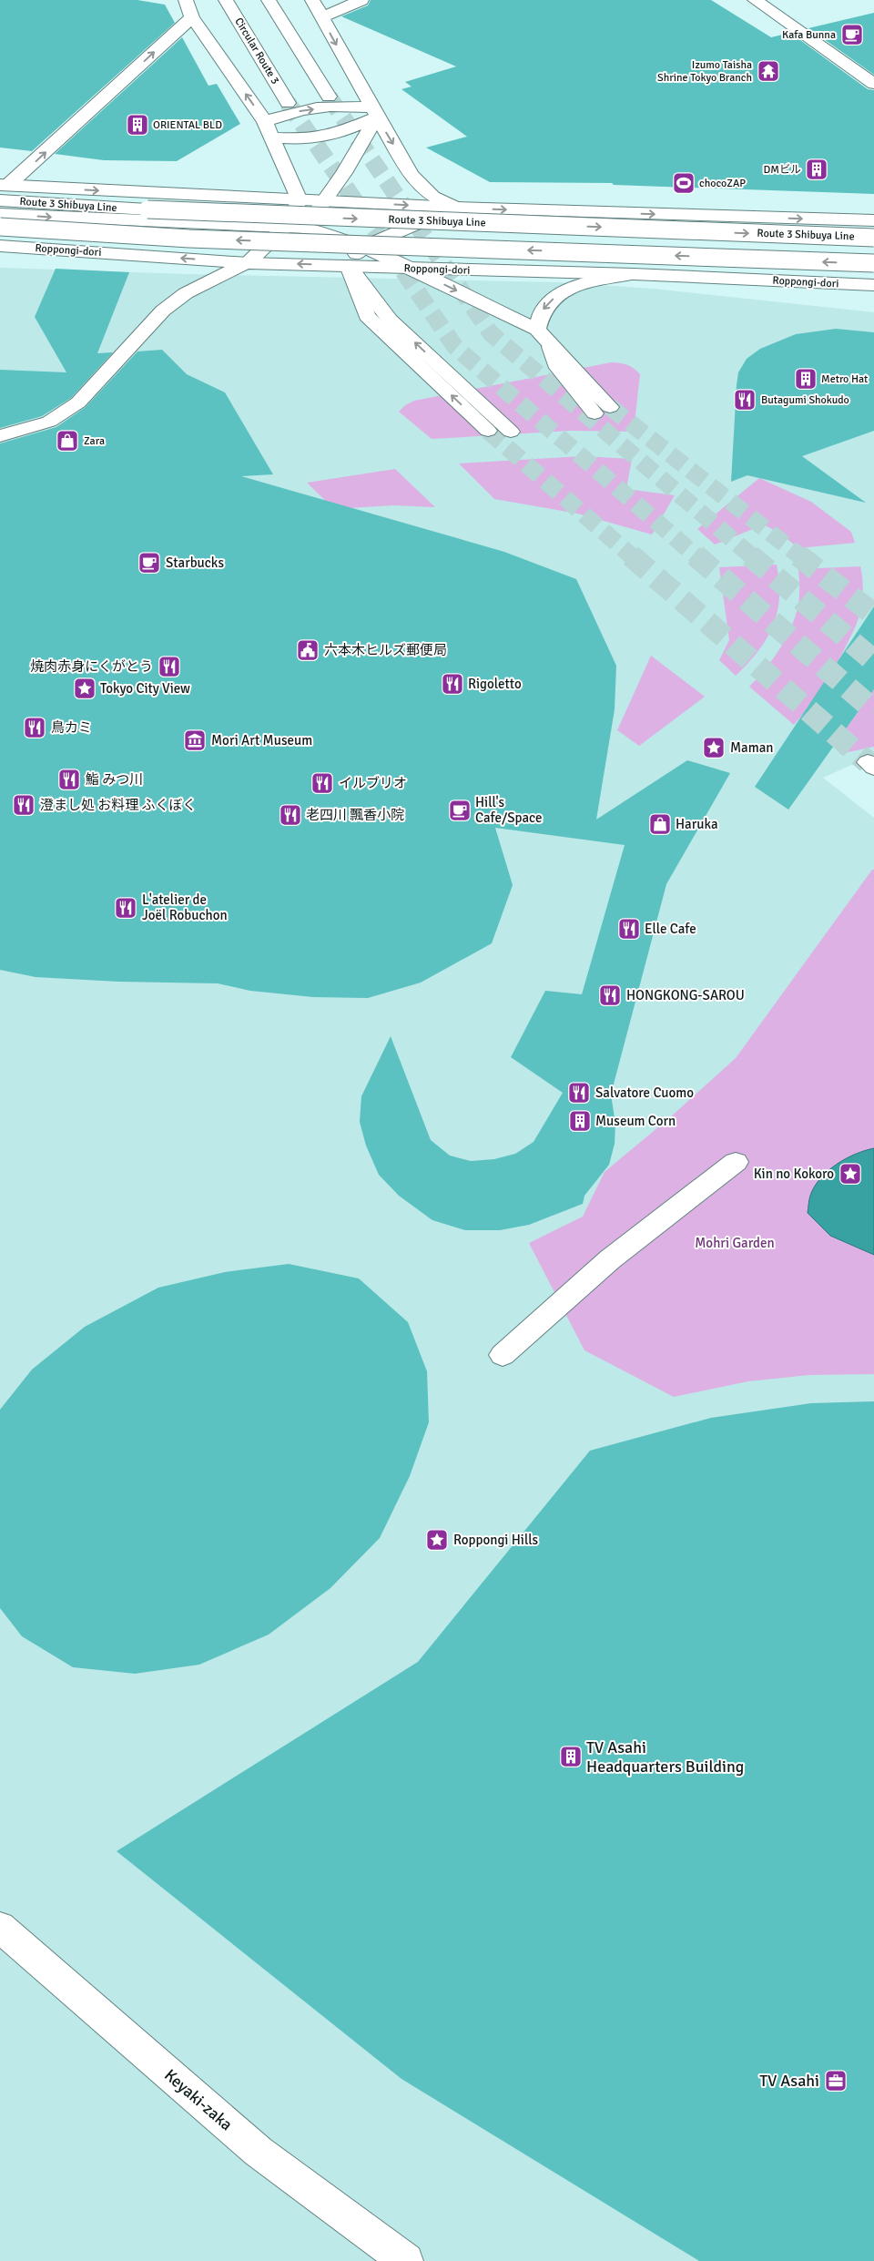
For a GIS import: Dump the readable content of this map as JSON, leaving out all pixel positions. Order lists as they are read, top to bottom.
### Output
{
  "streets": {
    "main road": [
      "Circular Route 3",
      "Route 3 Shibuya Line",
      "Roppongi-dori",
      "Keyaki-zaka"
    ]
  },
  "parks": ["Mohri Garden"],
  "places": {
    "cafe": ["Kafa Bunna", "Starbucks", "Hill's Cafe/Space"],
    "temple": ["Izumo Taisha Shrine Tokyo Branch"],
    "building": [
      "ORIENTAL BLD",
      "DMビル",
      "Metro Hat",
      "Museum Corn",
      "TV Asahi Headquarters Building"
    ],
    "sports": ["chocoZAP"],
    "restaurant": [
      "Butagumi Shokudo",
      "焼肉赤身にくがとう",
      "Rigoletto",
      "鳥カミ",
      "鮨 みつ川",
      "イルブリオ",
      "澄まし処 お料理 ふくぼく",
      "老四川 飄香小院",
      "L'atelier de Joël Robuchon",
      "Elle Cafe",
      "HONGKONG-SAROU",
      "Salvatore Cuomo"
    ],
    "shop": ["Zara", "Haruka"],
    "public building": ["六本木ヒルズ郵便局"],
    "place": [
      "Tokyo City View",
      "Maman",
      "Kin no Kokoro",
      "Roppongi Hills"
    ],
    "museum": ["Mori Art Museum"],
    "office": ["TV Asahi"]
  }
}
